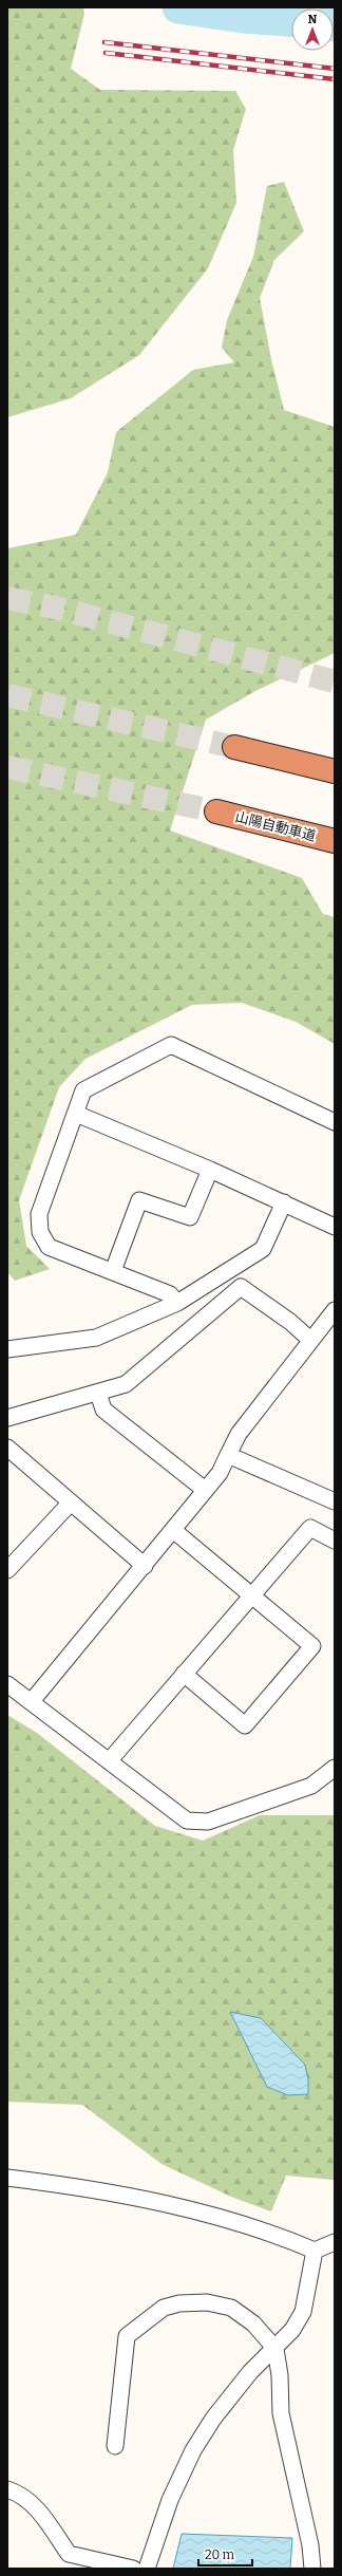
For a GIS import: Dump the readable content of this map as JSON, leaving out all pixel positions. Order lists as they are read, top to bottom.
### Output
{
  "streets": {
    "highway": ["山陽自動車道"]
  },
  "scale_bar": "20 m",
  "north": "top"
}
